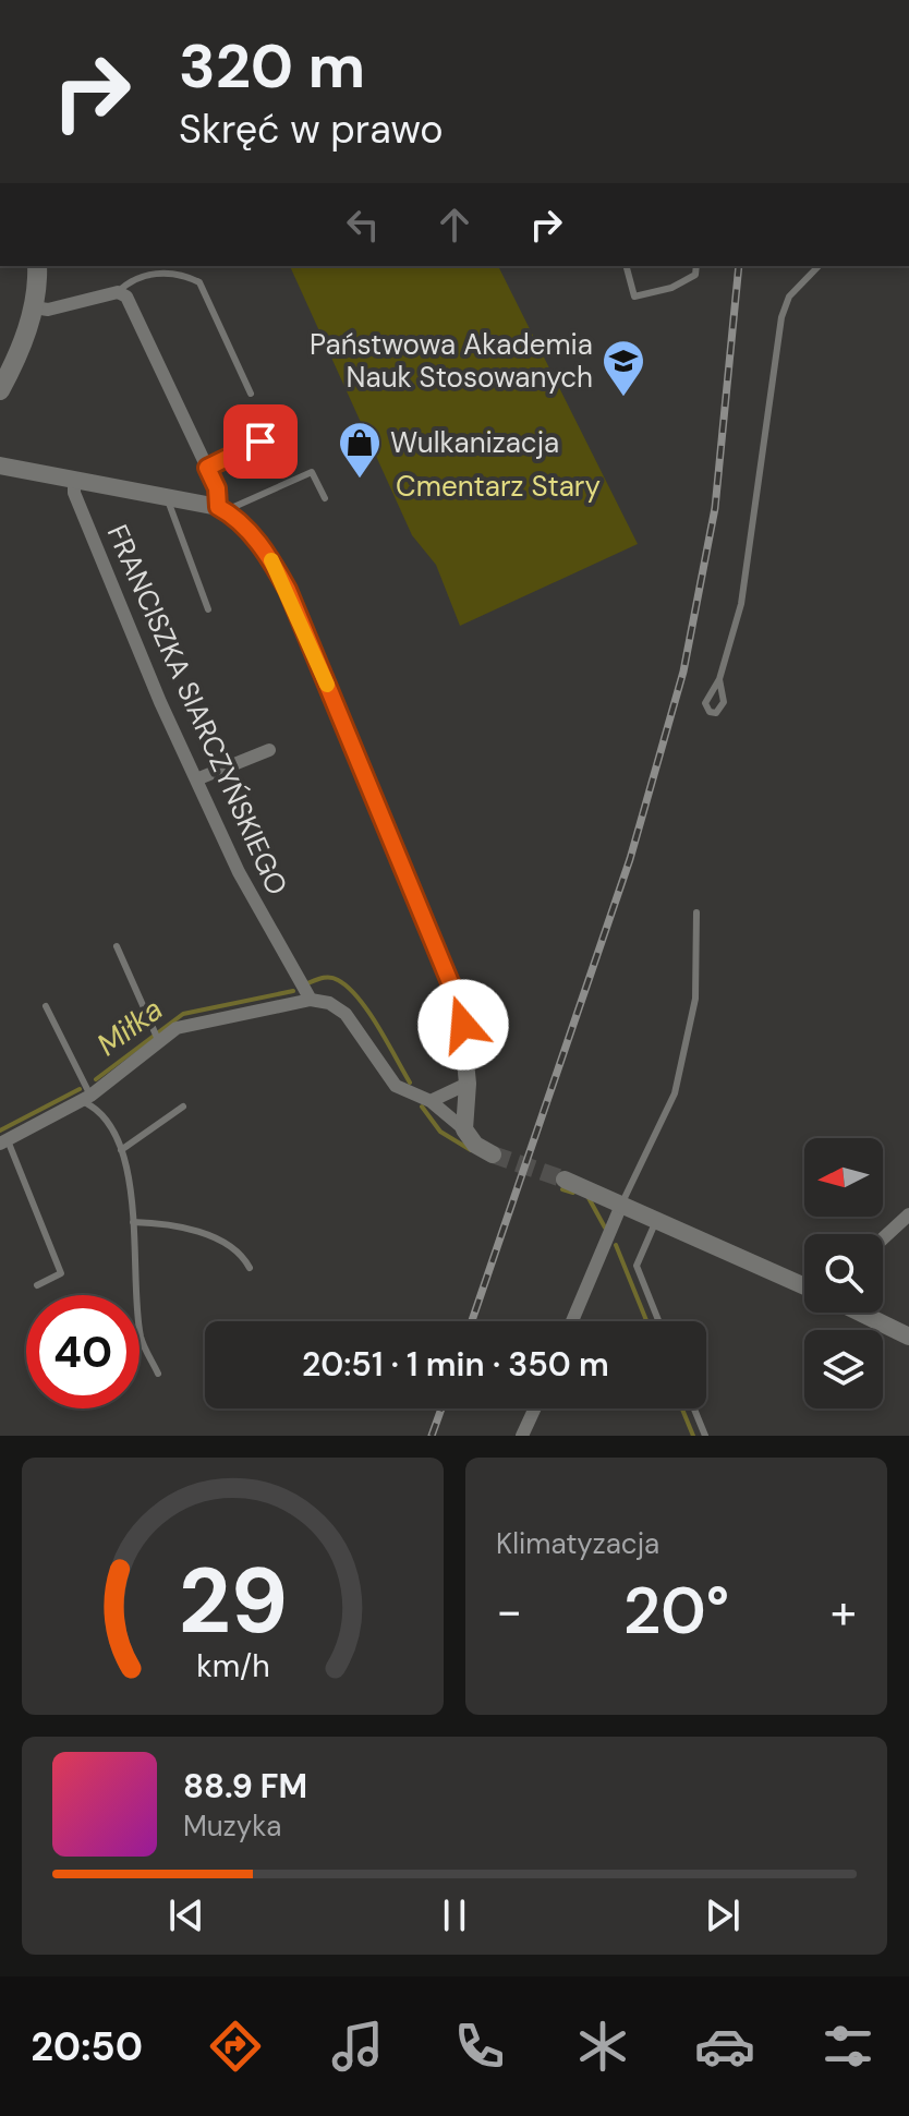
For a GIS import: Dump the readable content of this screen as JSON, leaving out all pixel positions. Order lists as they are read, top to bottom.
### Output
{
  "streets": {
    "street": ["FRANCISZKA SIARCZYŃSKIEGO"]
  },
  "water": ["Miłka"],
  "parks": ["Cmentarz Stary"],
  "places": {
    "school or university": ["Państwowa Akademia Nauk Stosowanych"],
    "shop": ["Wulkanizacja"]
  },
  "north": "left",
  "page": {
    "turn": ["320 m", "Skręć w prawo"],
    "limit": "40",
    "trip": "20:51 · 1 min · 350 m",
    "tile": "Klimatyzacja",
    "heat": ["−", "20°", "+"],
    "song": ["88.9 FM", "Muzyka"],
    "tabs": "20:50",
    "gauge": ["29", "km/h"]
  }
}
